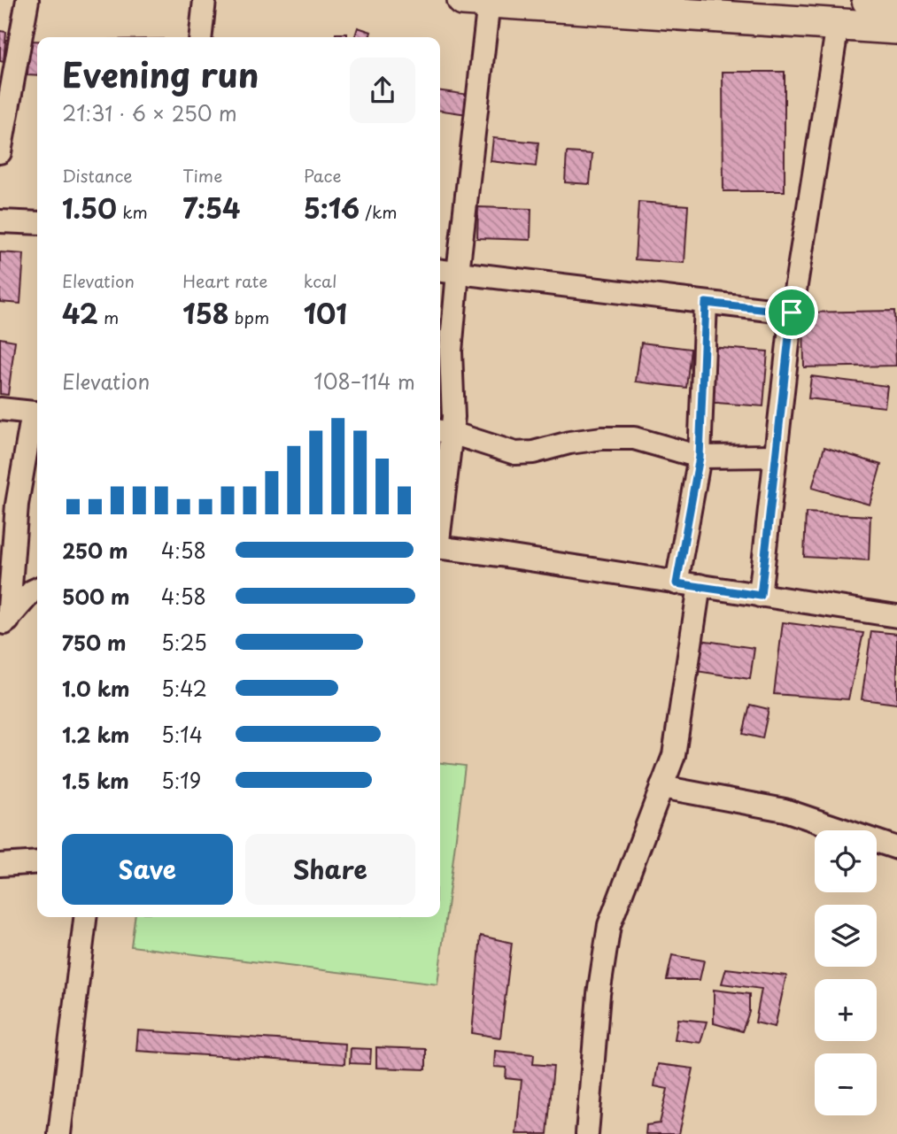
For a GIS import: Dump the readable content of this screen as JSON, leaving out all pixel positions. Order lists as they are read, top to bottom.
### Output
{
  "page": {
    "heading": ["Evening run", "21:31 · 6 × 250 m"],
    "stats": [
      ["Distance", "1.50 km"],
      ["Time", "7:54"],
      ["Pace", "5:16 /km"],
      ["Elevation", "42 m"],
      ["Heart rate", "158 bpm"],
      ["kcal", "101"]
    ],
    "chart": ["Elevation", "108–114 m"],
    "list": [
      {
        "name": "250 m",
        "note": "4:58"
      },
      {
        "name": "500 m",
        "note": "4:58"
      },
      {
        "name": "750 m",
        "note": "5:25"
      },
      {
        "name": "1.0 km",
        "note": "5:42"
      },
      {
        "name": "1.2 km",
        "note": "5:14"
      },
      {
        "name": "1.5 km",
        "note": "5:19"
      }
    ],
    "buttons": ["Save", "Share"],
    "map_buttons": ["+", "−"]
  }
}
